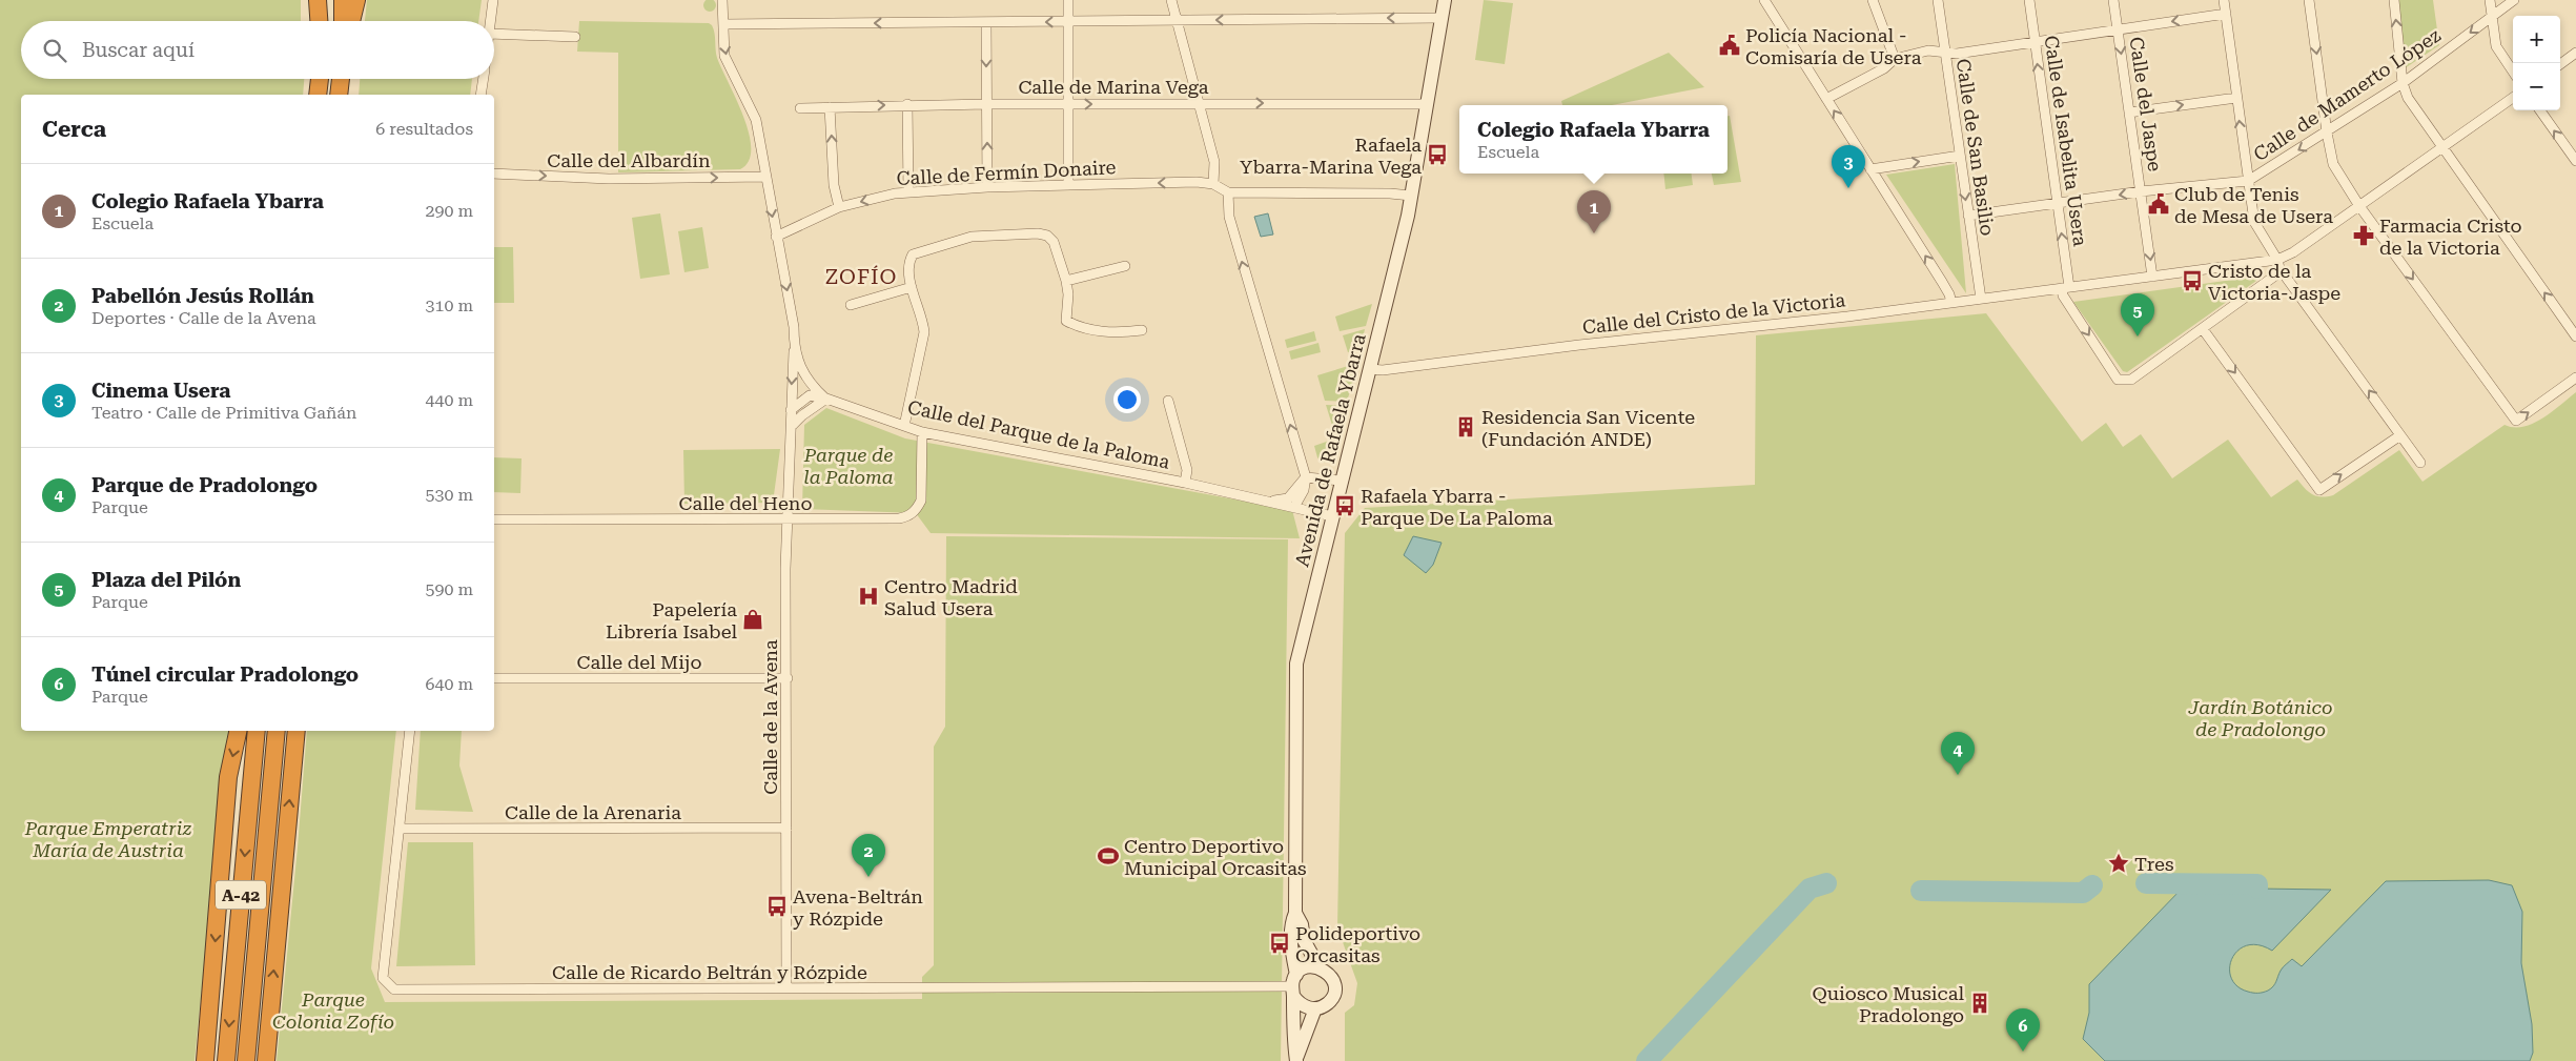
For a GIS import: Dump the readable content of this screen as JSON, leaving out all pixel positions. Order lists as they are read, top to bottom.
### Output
{
  "streets": {
    "highway": ["A-42"],
    "main road": ["Avenida de Rafaela Ybarra"],
    "street": [
      "Calle de Marina Vega",
      "Calle de Mamerto López",
      "Calle del Jaspe",
      "Calle de Isabelita Usera",
      "Calle de San Basilio",
      "Calle del Albardín",
      "Calle de Fermín Donaire",
      "Calle del Cristo de la Victoria",
      "Calle del Parque de la Paloma",
      "Calle del Heno",
      "Calle del Mijo",
      "Calle de la Avena",
      "Calle de la Arenaria",
      "Calle de Ricardo Beltrán y Rózpide"
    ]
  },
  "crossings": [
    ["Calle de Marina Vega", "Avenida de Rafaela Ybarra"],
    ["Calle de Mamerto López", "Calle del Jaspe"],
    ["Calle de Mamerto López", "Calle de Isabelita Usera"],
    ["Calle de Mamerto López", "Calle de San Basilio"],
    ["Calle del Jaspe", "Calle del Cristo de la Victoria"],
    ["Calle de Isabelita Usera", "Calle del Cristo de la Victoria"],
    ["Calle de San Basilio", "Calle del Cristo de la Victoria"],
    ["Calle del Albardín", "Calle del Parque de la Paloma"],
    ["Calle de Fermín Donaire", "Calle del Parque de la Paloma"],
    ["Calle del Cristo de la Victoria", "Avenida de Rafaela Ybarra"],
    ["Calle del Parque de la Paloma", "Avenida de Rafaela Ybarra"],
    ["Calle del Parque de la Paloma", "Calle del Heno"],
    ["Calle del Parque de la Paloma", "Calle de la Avena"],
    ["Avenida de Rafaela Ybarra", "Calle de Ricardo Beltrán y Rózpide"],
    ["Calle del Heno", "Calle de la Avena"],
    ["Calle del Mijo", "Calle de la Avena"],
    ["Calle de la Avena", "Calle de la Arenaria"],
    ["Calle de la Avena", "Calle de Ricardo Beltrán y Rózpide"],
    ["Calle de la Arenaria", "Calle de Ricardo Beltrán y Rózpide"]
  ],
  "one_way": [
    "Calle de Marina Vega",
    "Calle de Mamerto López",
    "Calle del Jaspe",
    "Calle de Isabelita Usera",
    "Calle del Albardín",
    "Calle de Fermín Donaire"
  ],
  "districts": ["ZOFÍO"],
  "parks": [
    "Parque de la Paloma",
    "Jardín Botánico de Pradolongo",
    "Parque Emperatriz María de Austria",
    "Parque Colonia Zofío"
  ],
  "places": {
    "public building": ["Policía Nacional - Comisaría de Usera", "Club de Tenis de Mesa de Usera"],
    "bus stop": [
      "Rafaela Ybarra-Marina Vega",
      "Cristo de la Victoria-Jaspe",
      "Rafaela Ybarra - Parque De La Paloma",
      "Avena-Beltrán y Rózpide",
      "Polideportivo Orcasitas"
    ],
    "pharmacy": ["Farmacia Cristo de la Victoria"],
    "building": ["Residencia San Vicente (Fundación ANDE)", "Quiosco Musical Pradolongo"],
    "hospital": ["Centro Madrid Salud Usera"],
    "shop": ["Papelería Librería Isabel"],
    "sports": ["Centro Deportivo Municipal Orcasitas"],
    "place": ["Tres"]
  },
  "page": {
    "map_buttons": ["+", "−"],
    "search": "Buscar aquí",
    "heading": ["Cerca", "6 resultados"],
    "popup": ["Colegio Rafaela Ybarra", "Escuela"],
    "pins": [
      "3",
      "1",
      "5",
      "4",
      "2",
      "6"
    ],
    "list": [
      {
        "mark": "1",
        "name": "Colegio Rafaela Ybarra",
        "note": "Escuela",
        "value": "290 m"
      },
      {
        "mark": "2",
        "name": "Pabellón Jesús Rollán",
        "note": "Deportes · Calle de la Avena",
        "value": "310 m"
      },
      {
        "mark": "3",
        "name": "Cinema Usera",
        "note": "Teatro · Calle de Primitiva Gañán",
        "value": "440 m"
      },
      {
        "mark": "4",
        "name": "Parque de Pradolongo",
        "note": "Parque",
        "value": "530 m"
      },
      {
        "mark": "5",
        "name": "Plaza del Pilón",
        "note": "Parque",
        "value": "590 m"
      },
      {
        "mark": "6",
        "name": "Túnel circular Pradolongo",
        "note": "Parque",
        "value": "640 m"
      }
    ]
  }
}
